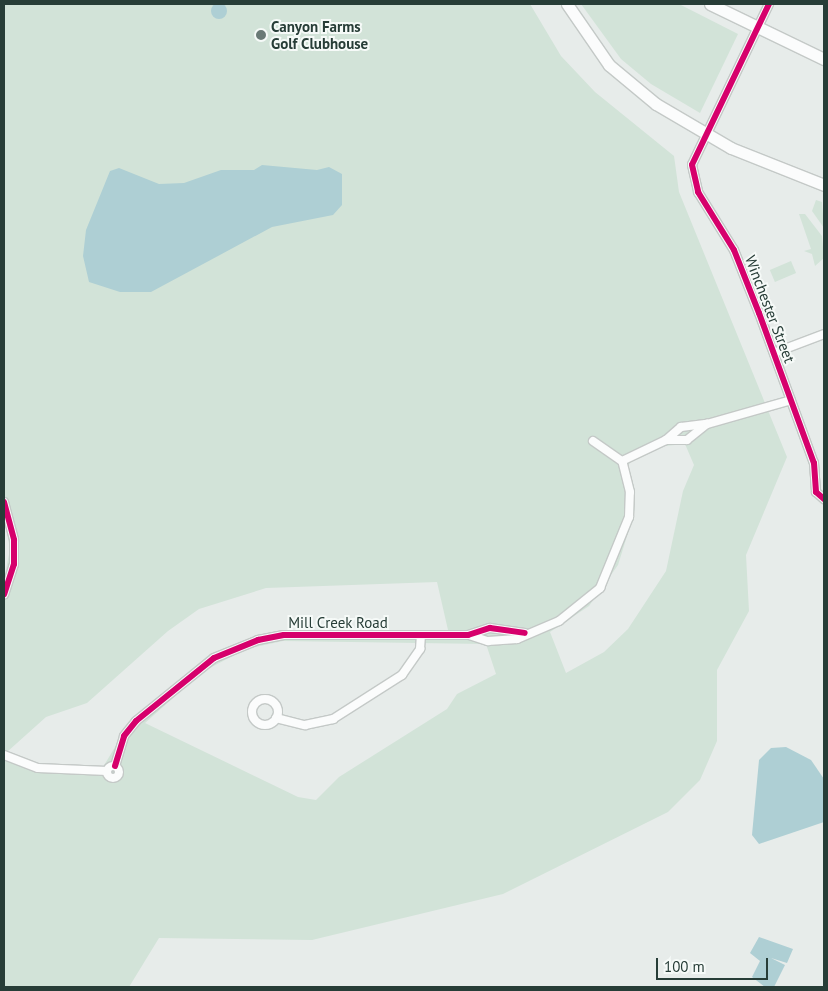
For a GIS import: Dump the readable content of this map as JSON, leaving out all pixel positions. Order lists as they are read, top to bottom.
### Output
{
  "streets": {
    "street": ["Winchester Street", "Mill Creek Road"]
  },
  "places": ["Canyon Farms Golf Clubhouse"],
  "scale_bar": "100 m"
}
